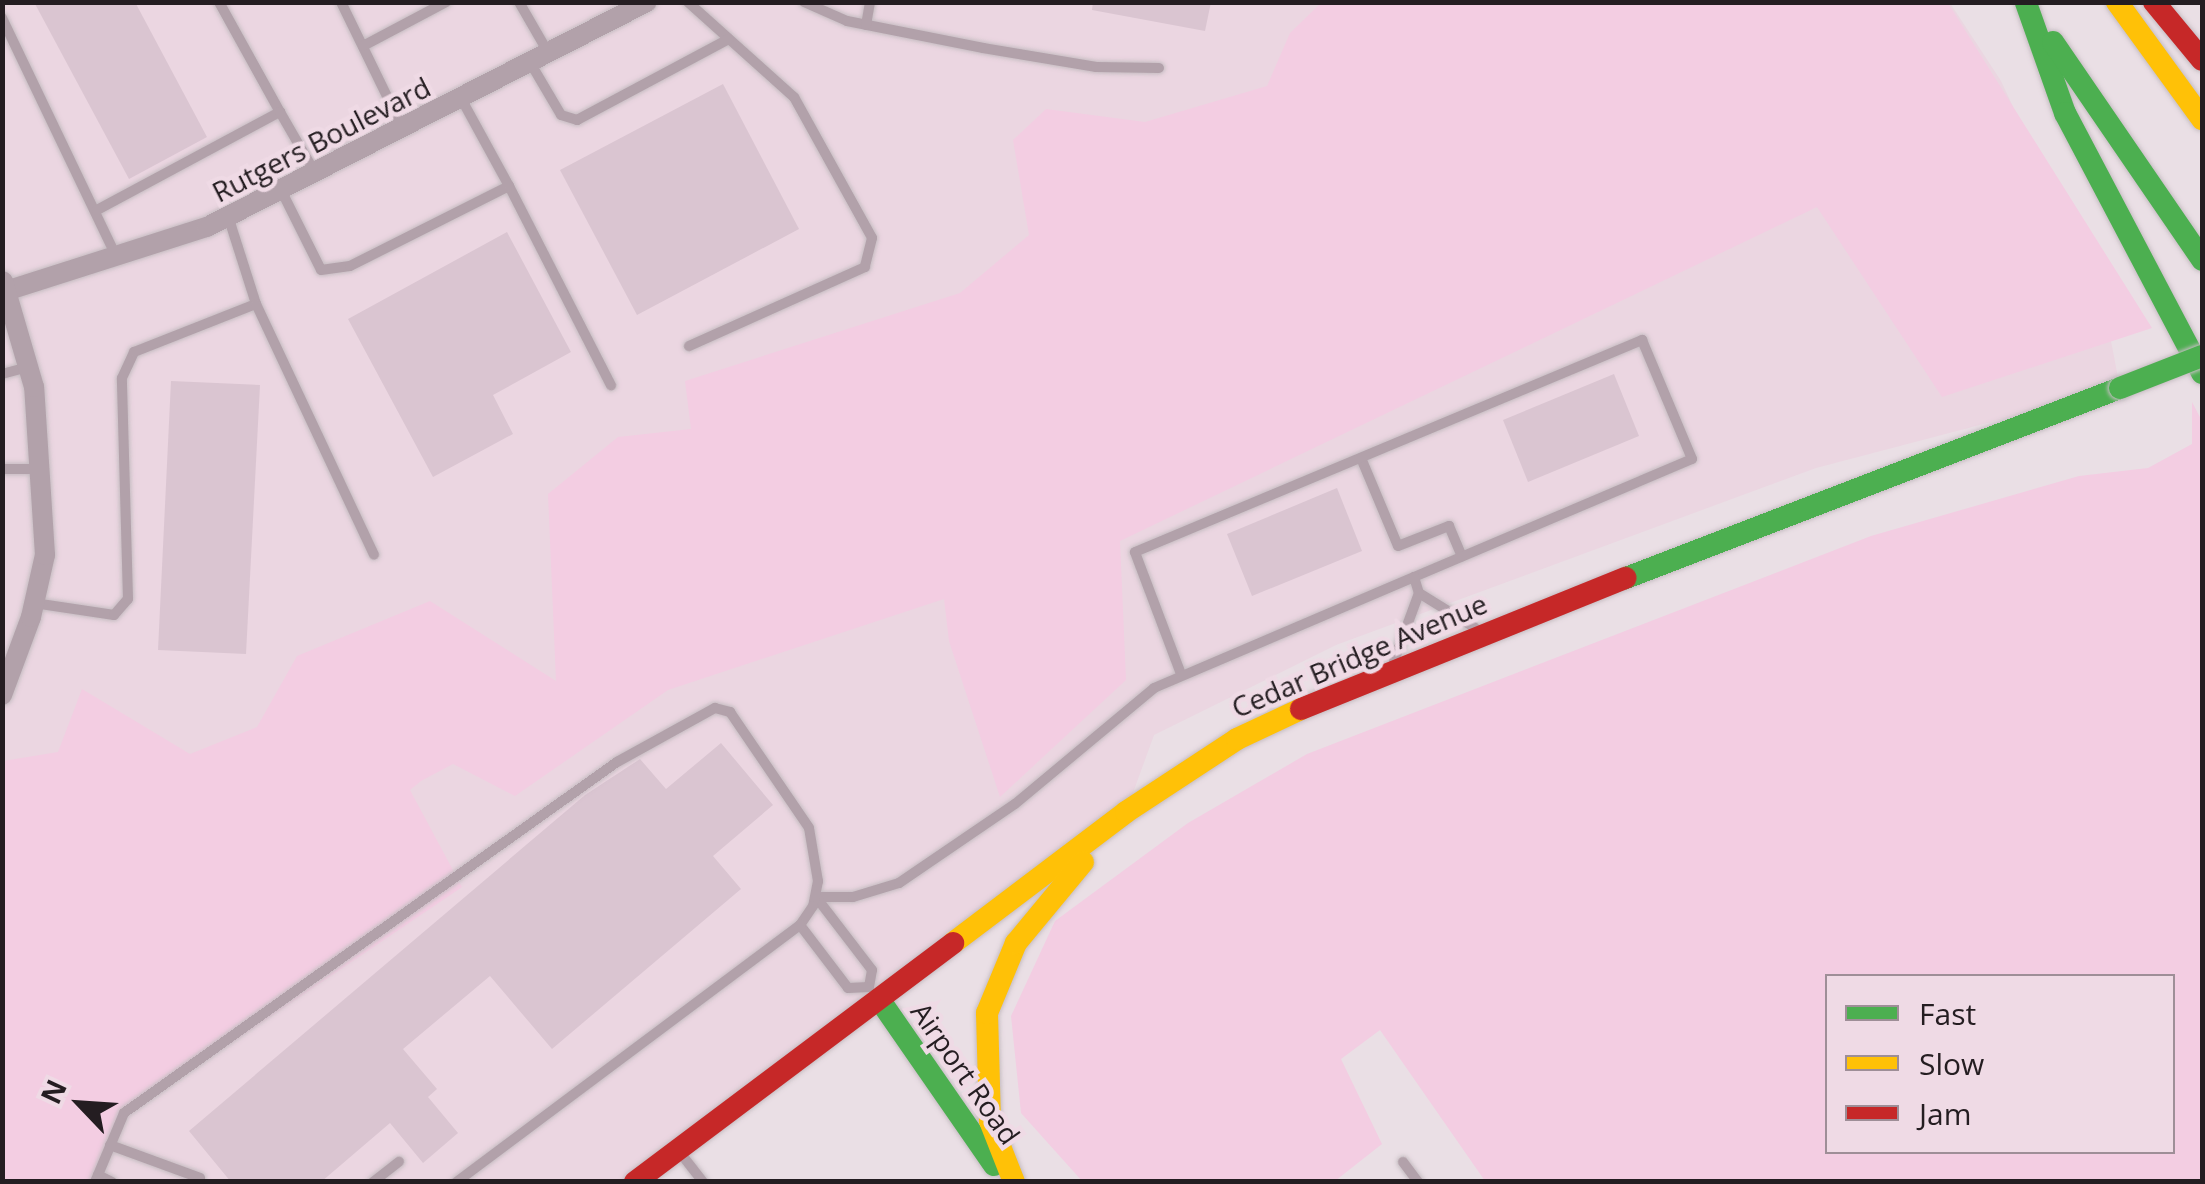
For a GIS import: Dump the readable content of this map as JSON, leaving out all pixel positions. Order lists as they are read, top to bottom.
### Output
{
  "streets": {
    "main road": ["Cedar Bridge Avenue", "Airport Road"],
    "street": ["Rutgers Boulevard"]
  },
  "crossings": [
    ["Cedar Bridge Avenue", "Airport Road"]
  ],
  "legend": ["Fast", "Slow", "Jam"],
  "north": "top left"
}
